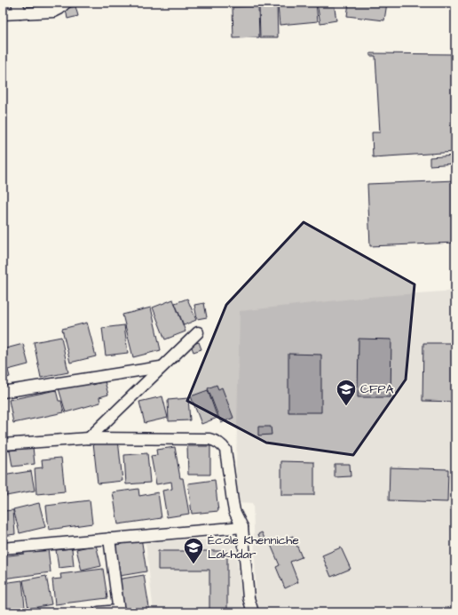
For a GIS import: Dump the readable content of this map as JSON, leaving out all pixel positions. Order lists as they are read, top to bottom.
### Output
{
  "places": {
    "school or university": ["CFPA", "École Khenniche Lakhdar"]
  }
}
